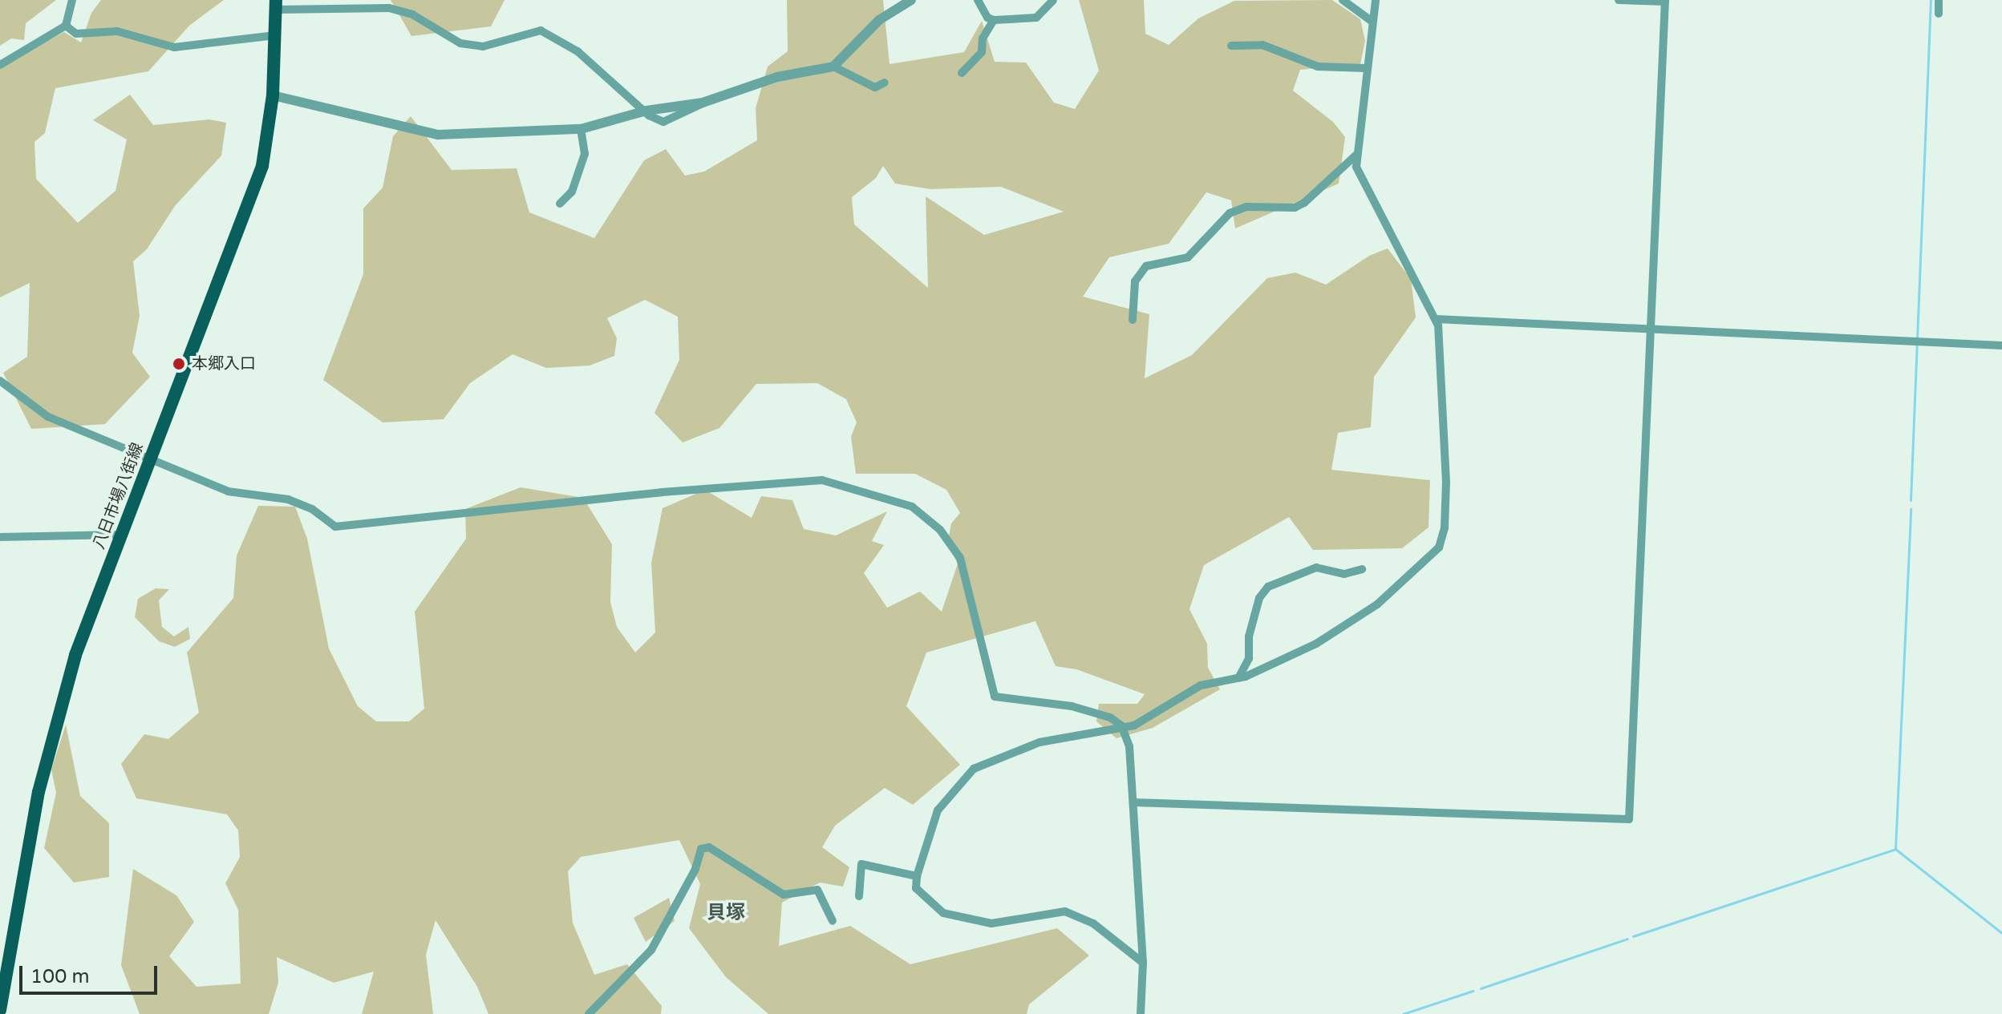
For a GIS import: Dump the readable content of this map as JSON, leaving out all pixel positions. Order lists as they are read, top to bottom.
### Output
{
  "streets": {
    "main road": ["八日市場八街線"]
  },
  "districts": ["貝塚"],
  "places": ["本郷入口"],
  "scale_bar": "100 m"
}
